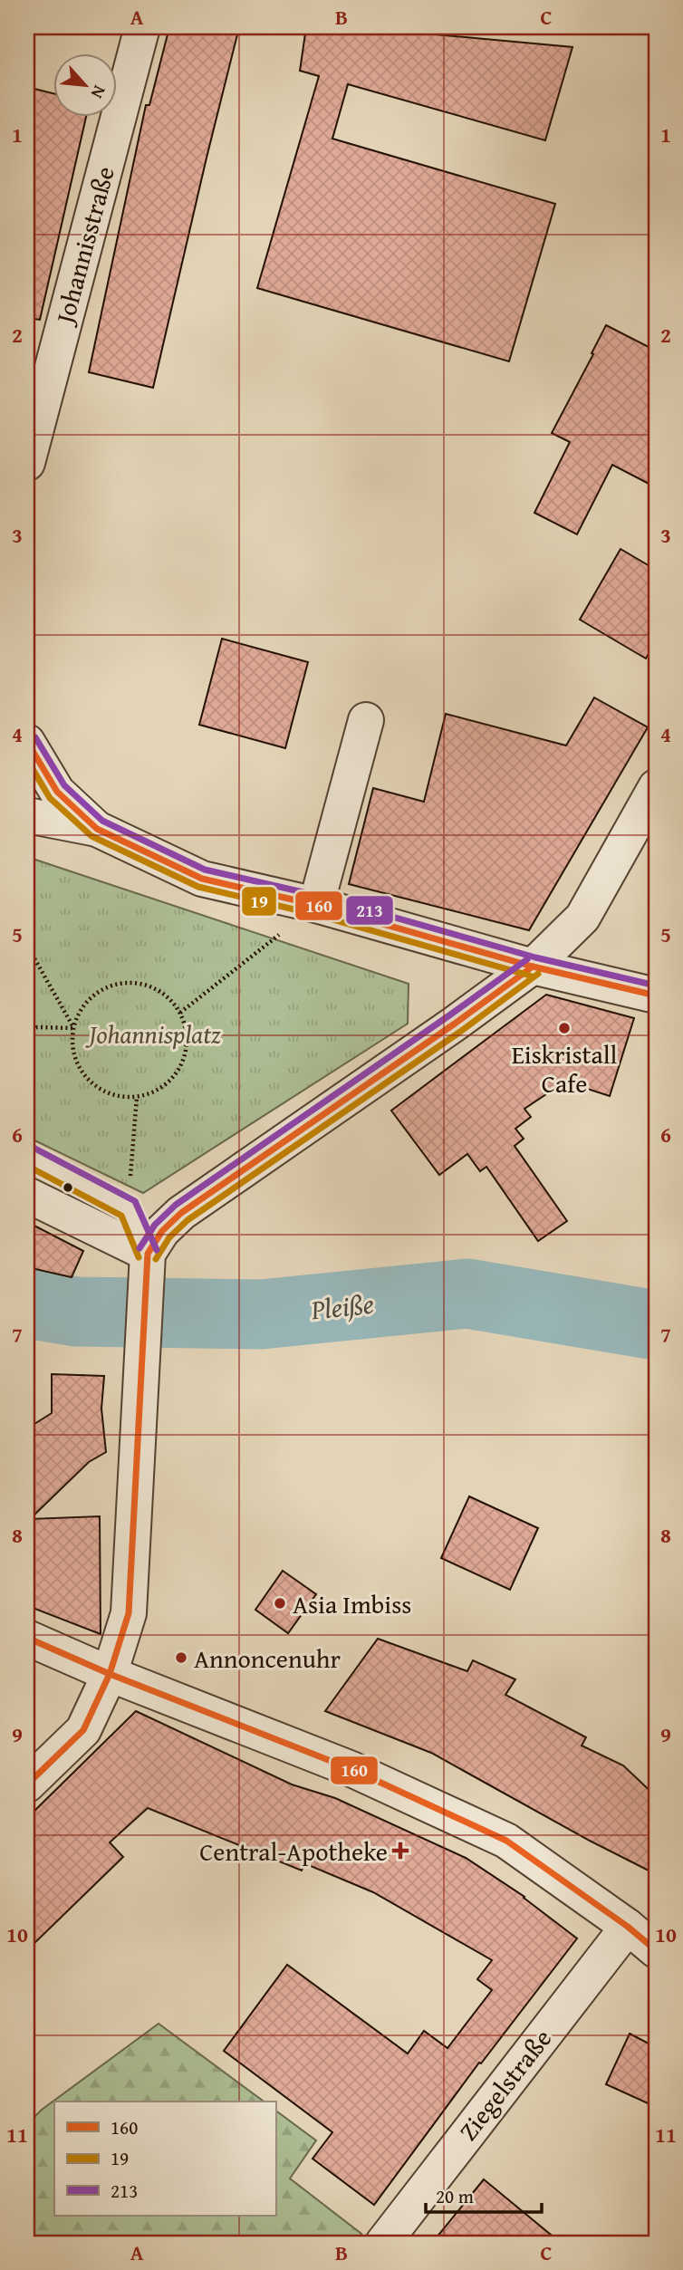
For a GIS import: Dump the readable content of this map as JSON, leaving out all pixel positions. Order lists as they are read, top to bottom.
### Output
{
  "streets": {
    "street": ["Johannisstraße", "Ziegelstraße"]
  },
  "water": ["Pleiße"],
  "parks": ["Johannisplatz"],
  "places": {
    "other": ["Eiskristall Cafe", "Asia Imbiss", "Annoncenuhr"],
    "health": ["Central-Apotheke"]
  },
  "lines": ["transit line 213", "transit line 160", "transit line 19"],
  "legend": ["160", "19", "213"],
  "scale_bar": "20 m",
  "north": "bottom right",
  "grid": {
    "columns": ["A", "B", "C"],
    "rows": [
      "1",
      "2",
      "3",
      "4",
      "5",
      "6",
      "7",
      "8",
      "9",
      "10",
      "11"
    ]
  }
}
